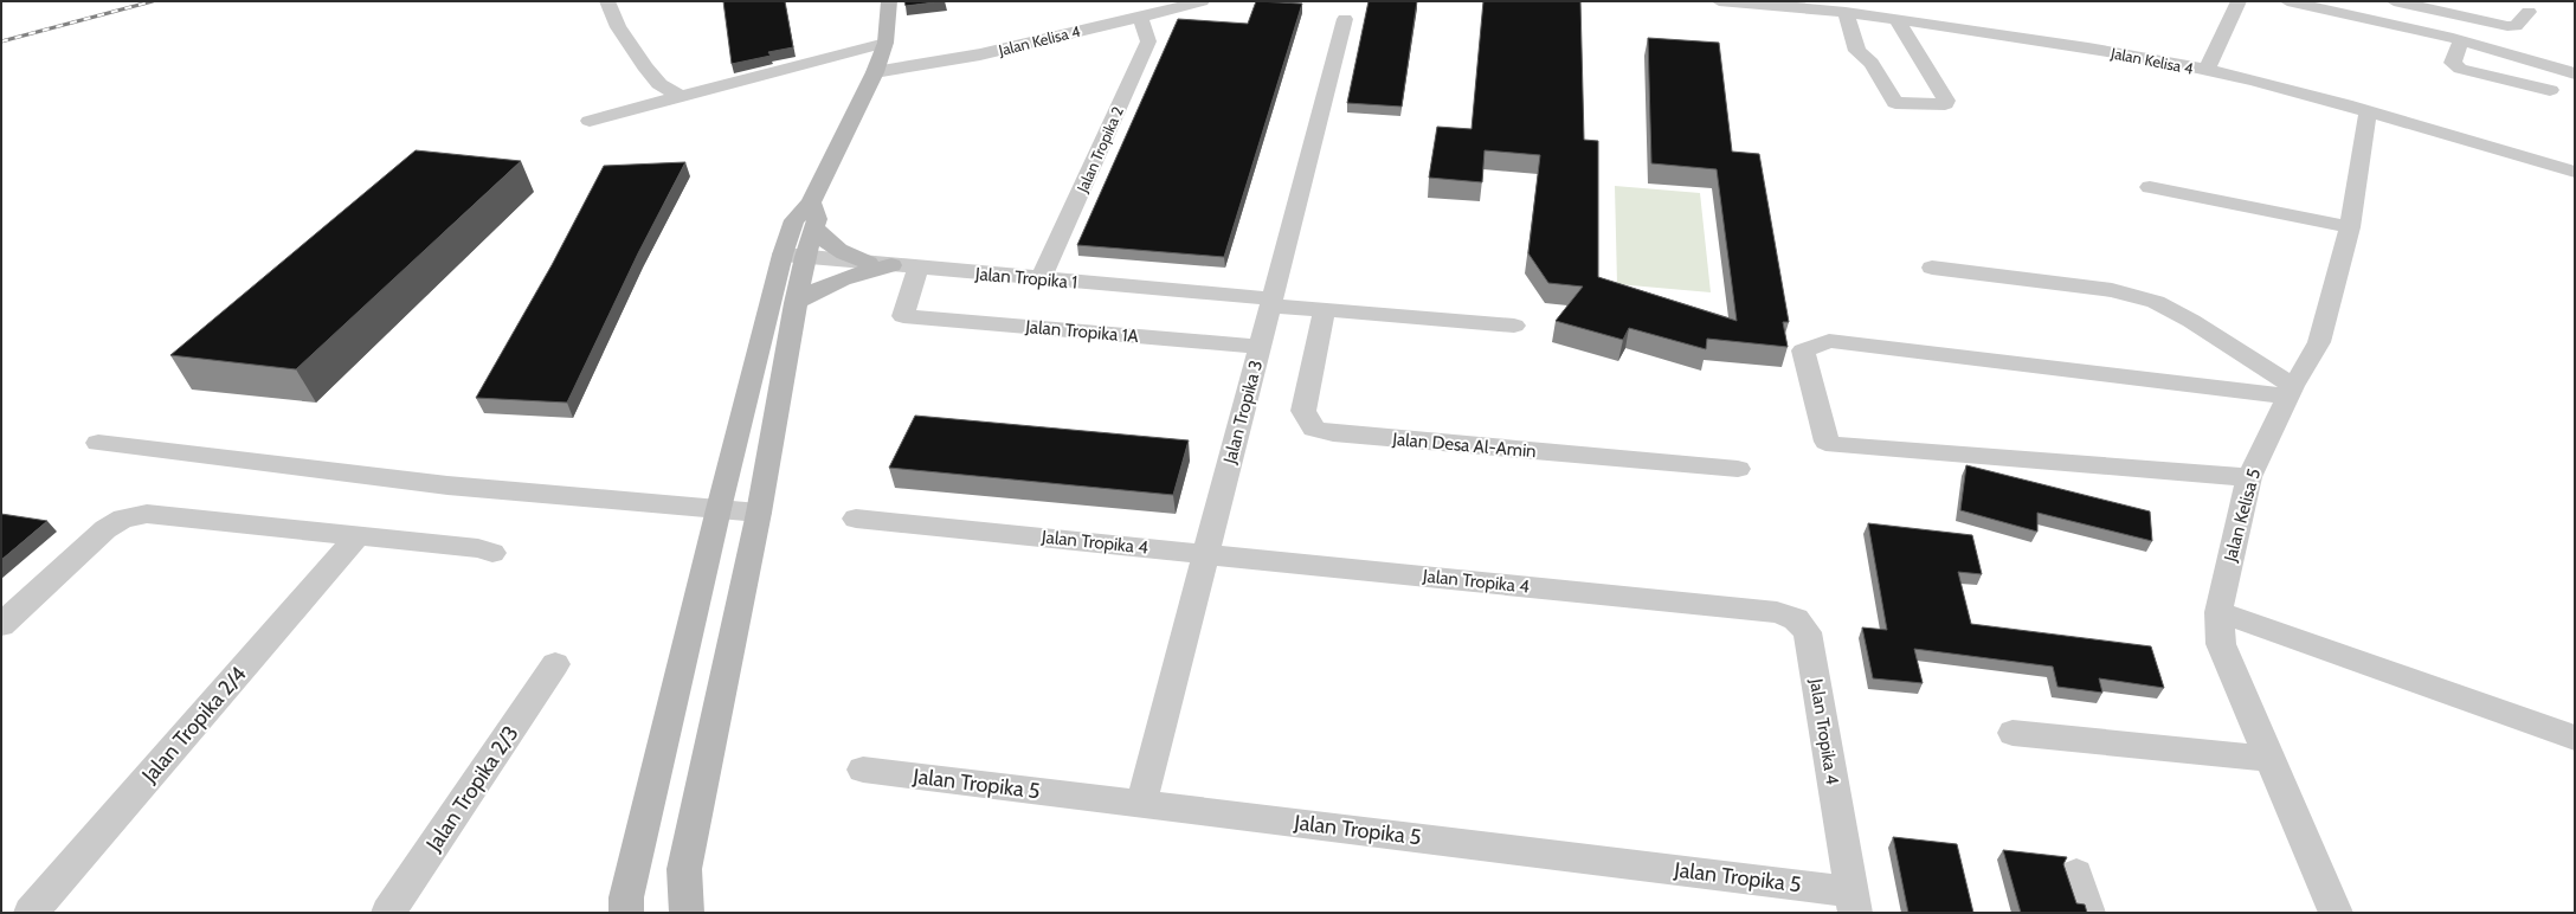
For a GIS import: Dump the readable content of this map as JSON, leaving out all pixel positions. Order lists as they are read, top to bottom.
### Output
{
  "streets": {
    "street": [
      "Jalan Kelisa 4",
      "Jalan Tropika 2",
      "Jalan Tropika 1",
      "Jalan Tropika 1A",
      "Jalan Tropika 3",
      "Jalan Desa Al-Amin",
      "Jalan Kelisa 5",
      "Jalan Tropika 4",
      "Jalan Tropika 2/4",
      "Jalan Tropika 5",
      "Jalan Tropika 2/3"
    ]
  },
  "crossings": [
    ["Jalan Kelisa 4", "Jalan Tropika 2"],
    ["Jalan Kelisa 4", "Jalan Kelisa 5"],
    ["Jalan Tropika 2", "Jalan Tropika 1"],
    ["Jalan Tropika 1", "Jalan Tropika 1A"],
    ["Jalan Tropika 1", "Jalan Tropika 3"],
    ["Jalan Tropika 1", "Jalan Desa Al-Amin"],
    ["Jalan Tropika 1A", "Jalan Tropika 3"],
    ["Jalan Tropika 3", "Jalan Tropika 4"],
    ["Jalan Tropika 3", "Jalan Tropika 5"],
    ["Jalan Tropika 4", "Jalan Tropika 5"]
  ]
}
